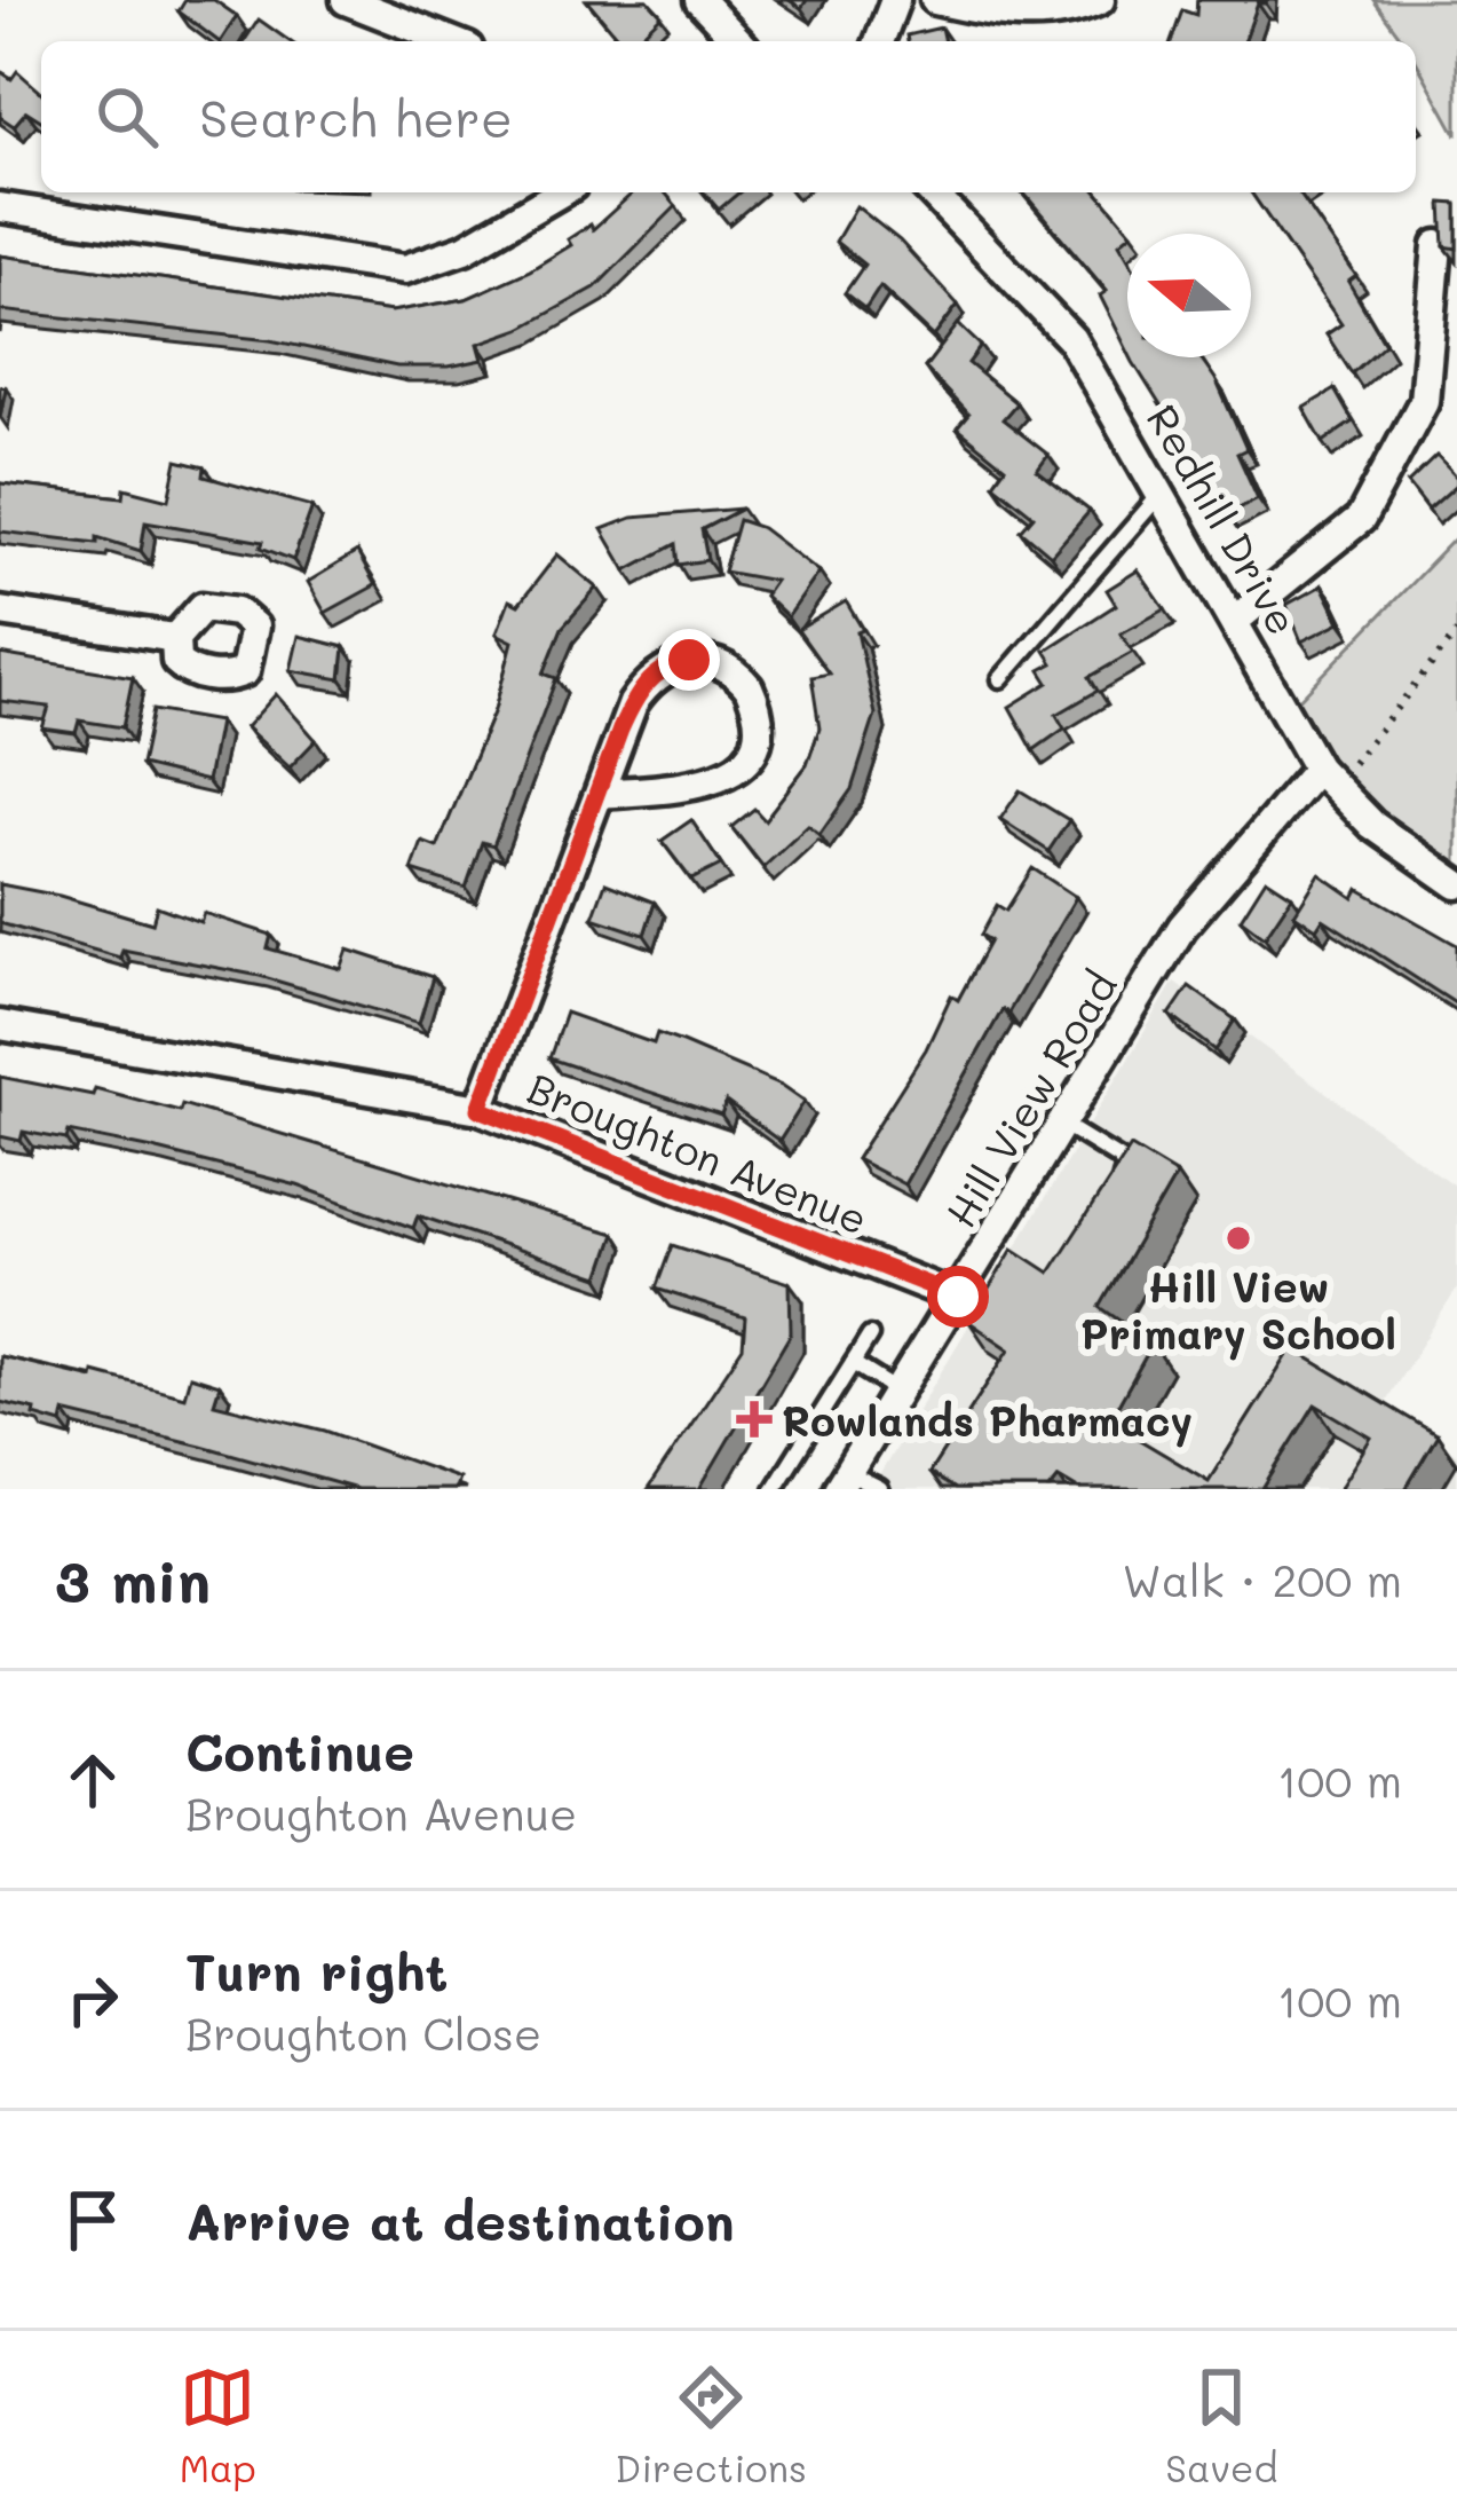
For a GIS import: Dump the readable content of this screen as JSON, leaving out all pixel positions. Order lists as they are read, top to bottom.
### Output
{
  "streets": {
    "street": ["Redhill Drive", "Hill View Road", "Broughton Avenue"]
  },
  "crossings": [
    ["Redhill Drive", "Hill View Road"],
    ["Hill View Road", "Broughton Avenue"]
  ],
  "places": {
    "other": ["Hill View Primary School"],
    "health": ["Rowlands Pharmacy"]
  },
  "north": "left",
  "page": {
    "search": "Search here",
    "heading": ["3 min", "Walk · 200 m"],
    "list": [
      ["Continue", "Broughton Avenue", "100 m"],
      ["Turn right", "Broughton Close", "100 m"],
      "Arrive at destination"
    ],
    "nav": ["Map", "Directions", "Saved"]
  }
}
